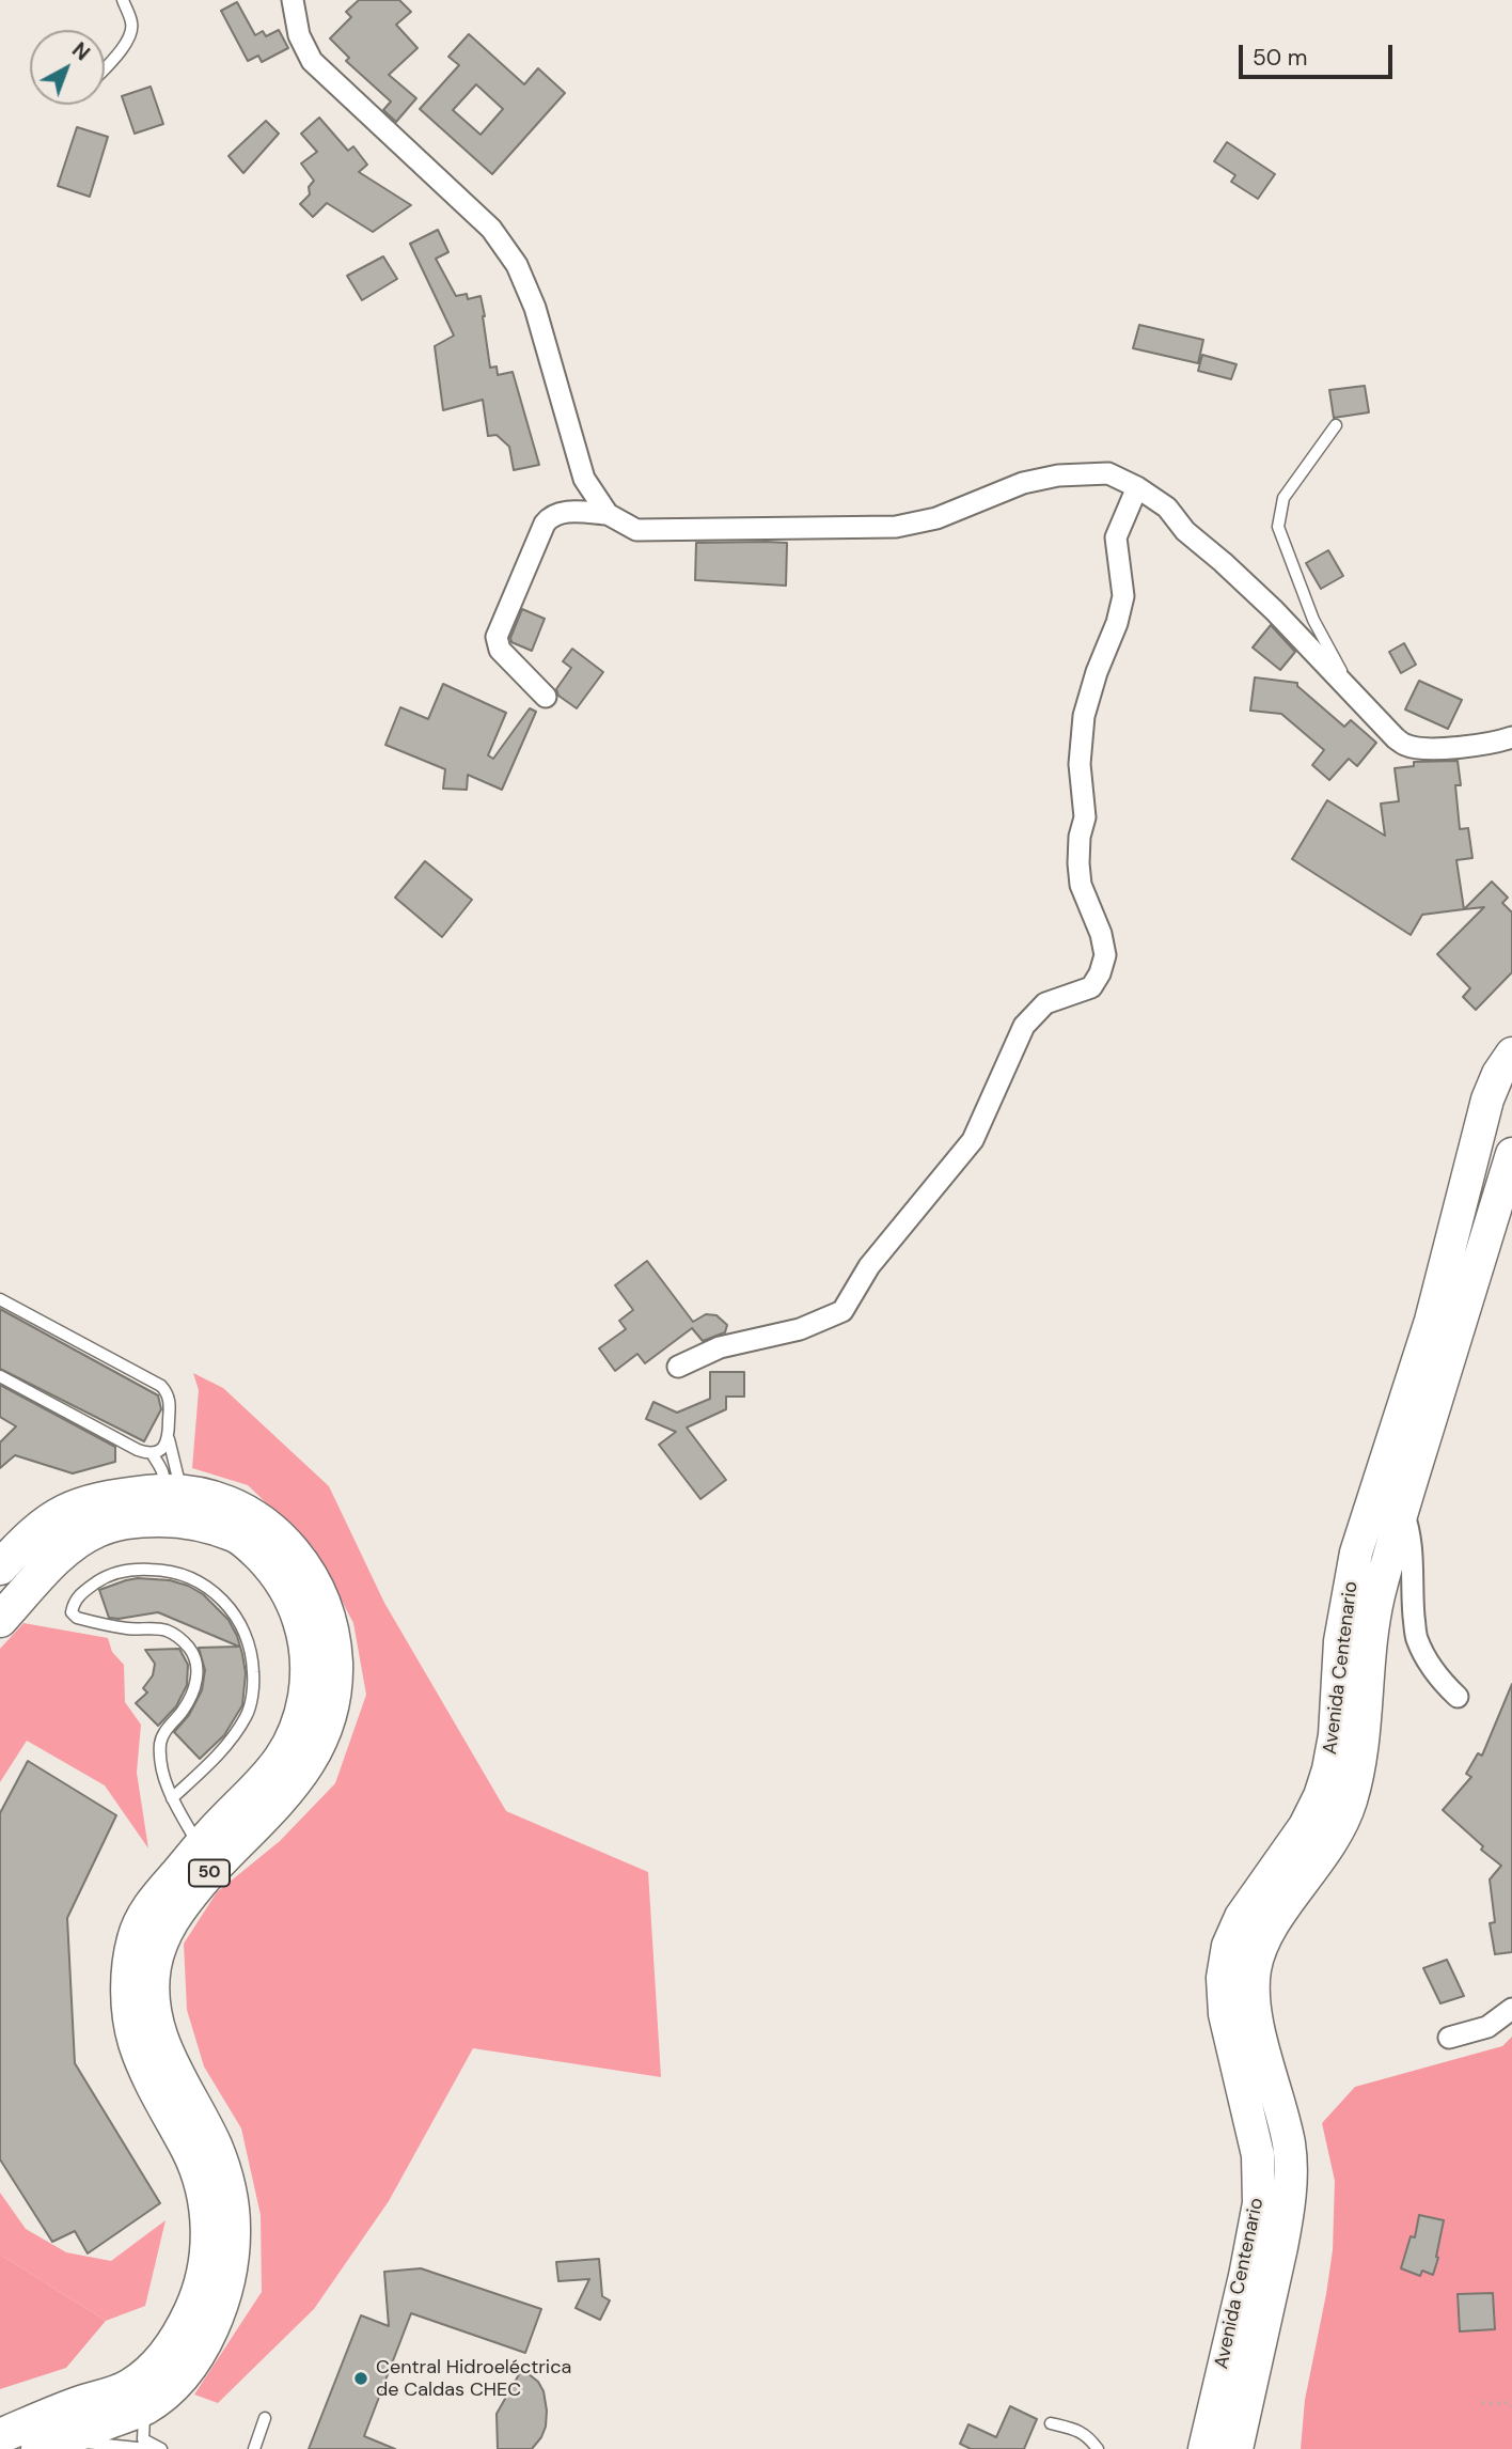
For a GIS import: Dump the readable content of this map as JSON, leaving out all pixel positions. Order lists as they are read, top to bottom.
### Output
{
  "streets": {
    "highway": ["50"],
    "main road": ["Avenida Centenario"]
  },
  "places": ["Central Hidroeléctrica de Caldas CHEC"],
  "scale_bar": "50 m",
  "north": "top right"
}
